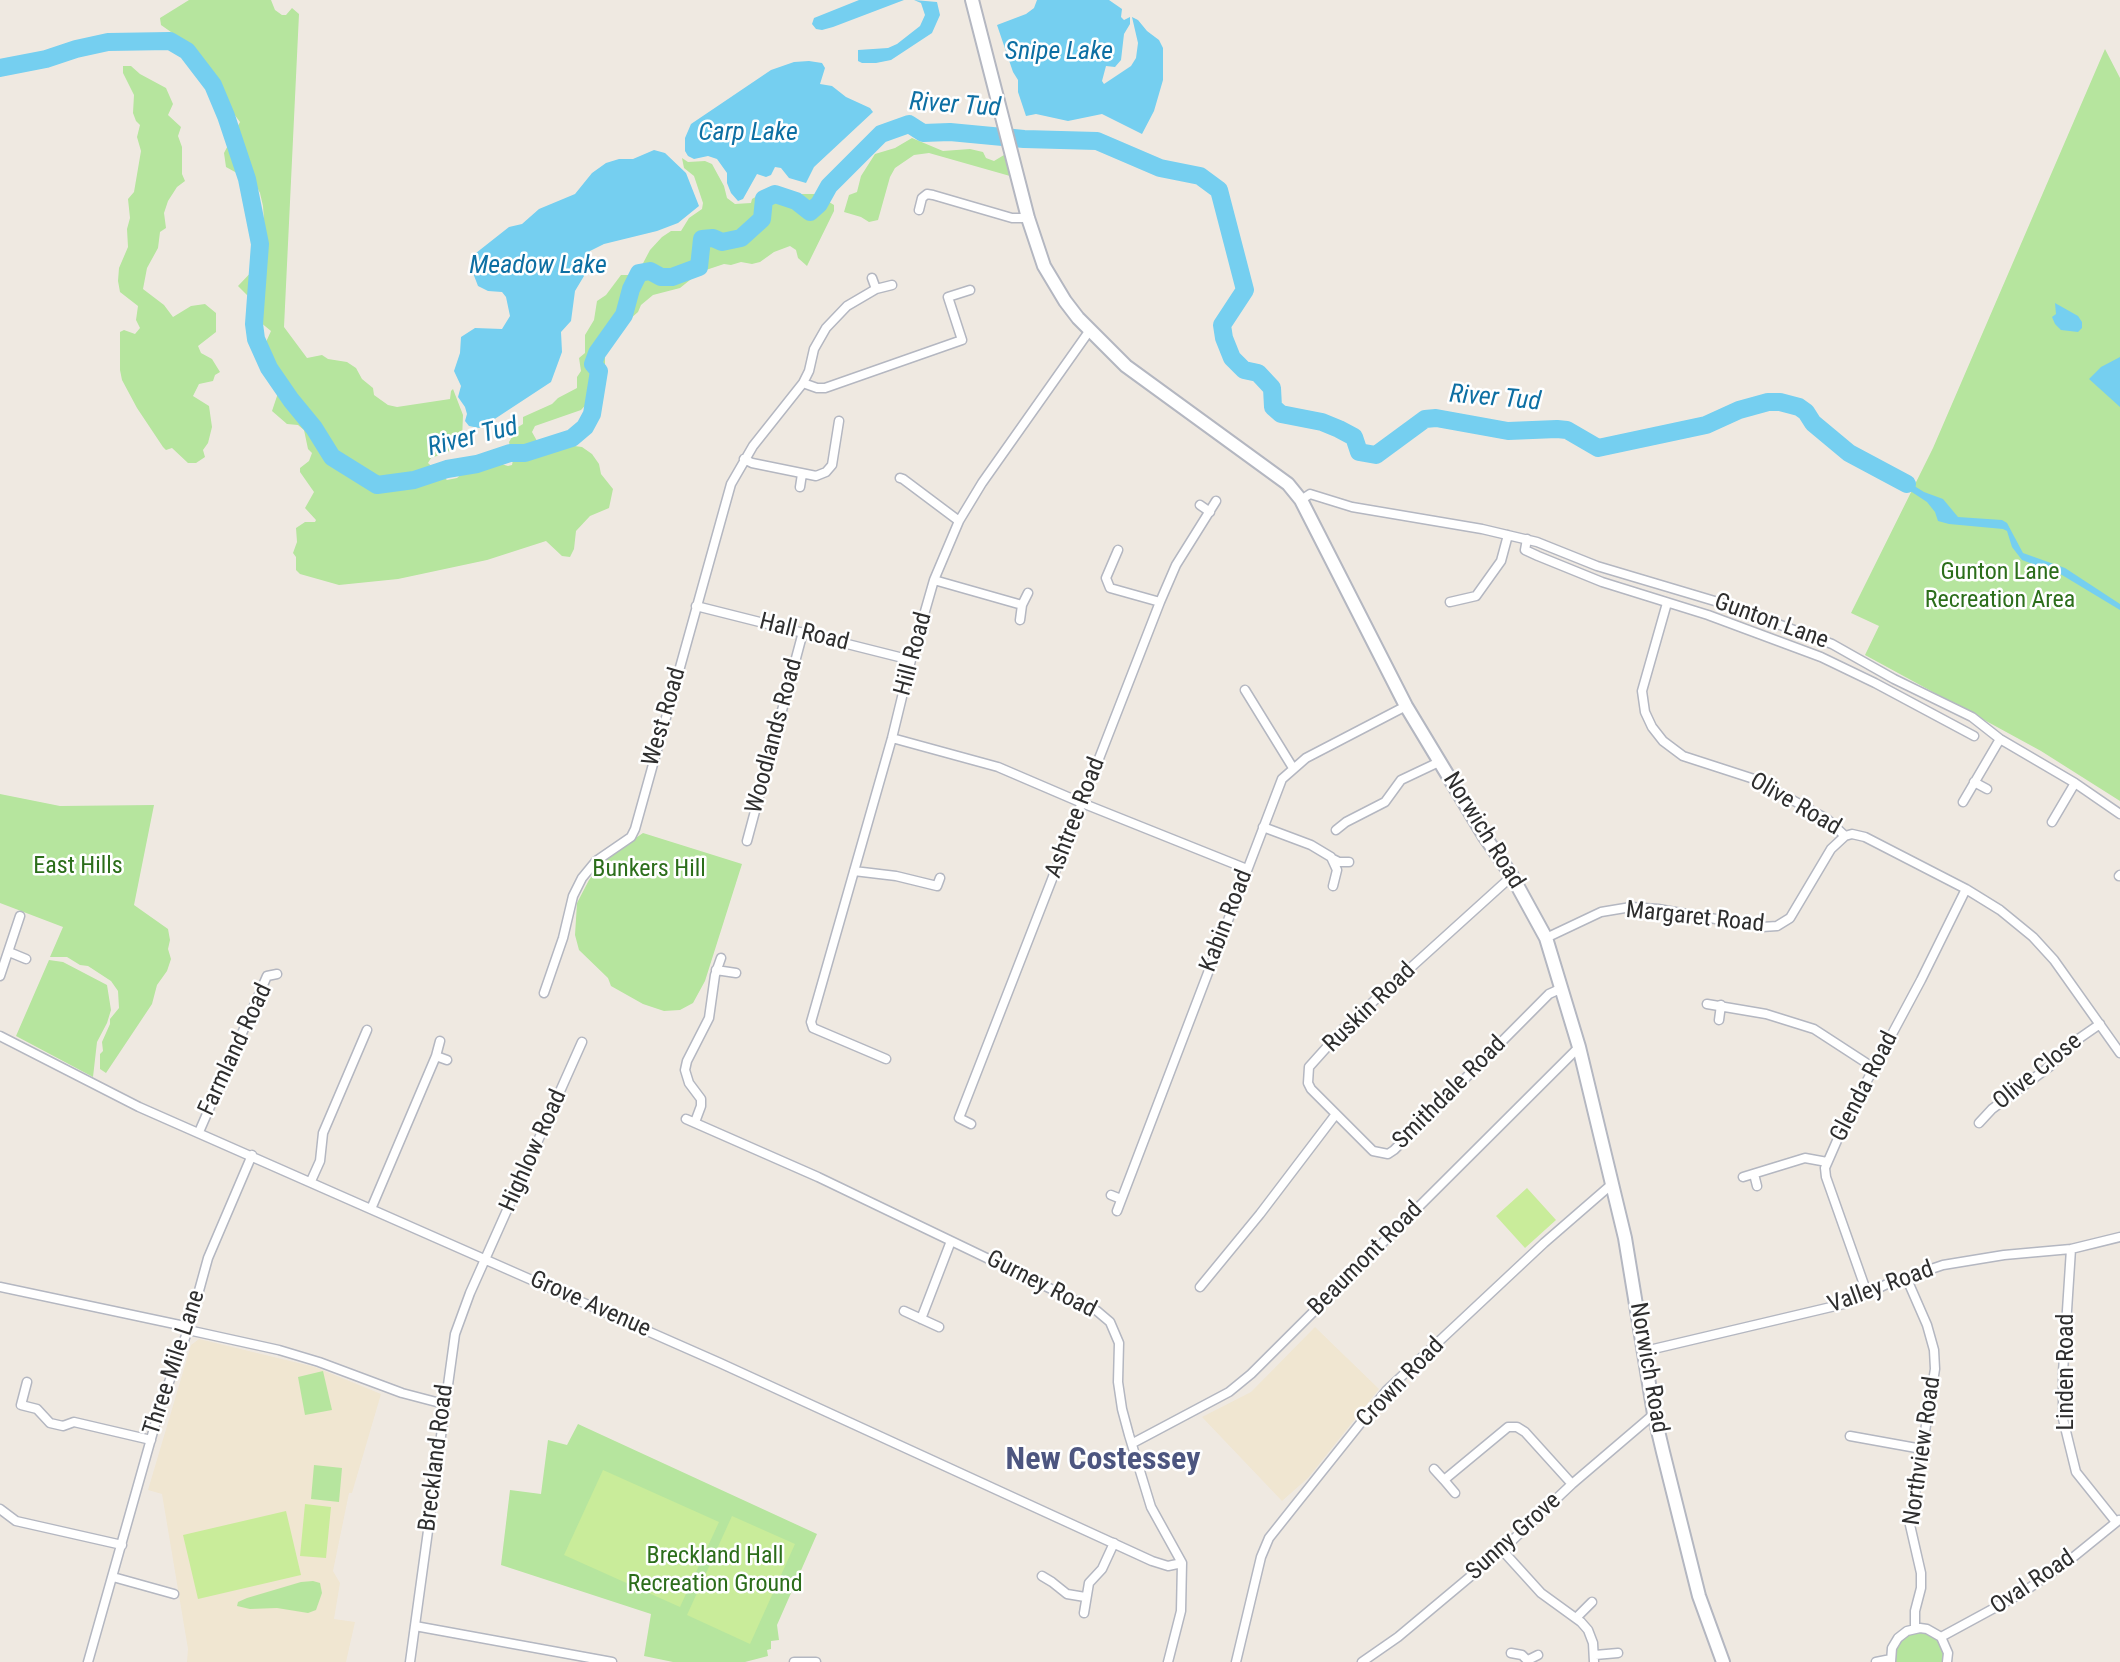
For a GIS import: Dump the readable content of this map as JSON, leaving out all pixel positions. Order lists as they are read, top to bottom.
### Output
{
  "streets": {
    "street": [
      "Gunton Lane",
      "Hall Road",
      "Hill Road",
      "West Road",
      "Woodlands Road",
      "Olive Road",
      "Ashtree Road",
      "Norwich Road",
      "Margaret Road",
      "Kabin Road",
      "Ruskin Road",
      "Farmland Road",
      "Olive Close",
      "Glenda Road",
      "Smithdale Road",
      "Highlow Road",
      "Beaumont Road",
      "Gurney Road",
      "Valley Road",
      "Grove Avenue",
      "Three Mile Lane",
      "Linden Road",
      "Crown Road",
      "Northview Road",
      "Breckland Road",
      "Sunny Grove",
      "Oval Road"
    ]
  },
  "crossings": [
    ["Gunton Lane", "Olive Road"],
    ["Gunton Lane", "Norwich Road"],
    ["Hall Road", "Hill Road"],
    ["Hall Road", "West Road"],
    ["Hall Road", "Woodlands Road"],
    ["Hill Road", "Norwich Road"],
    ["Olive Road", "Margaret Road"],
    ["Olive Road", "Olive Close"],
    ["Olive Road", "Glenda Road"],
    ["Norwich Road", "Margaret Road"],
    ["Norwich Road", "Kabin Road"],
    ["Norwich Road", "Ruskin Road"],
    ["Norwich Road", "Smithdale Road"],
    ["Norwich Road", "Beaumont Road"],
    ["Norwich Road", "Valley Road"],
    ["Norwich Road", "Crown Road"],
    ["Norwich Road", "Sunny Grove"],
    ["Ruskin Road", "Smithdale Road"],
    ["Farmland Road", "Grove Avenue"],
    ["Glenda Road", "Valley Road"],
    ["Highlow Road", "Grove Avenue"],
    ["Highlow Road", "Breckland Road"],
    ["Beaumont Road", "Gurney Road"],
    ["Gurney Road", "Grove Avenue"],
    ["Valley Road", "Linden Road"],
    ["Valley Road", "Northview Road"],
    ["Grove Avenue", "Three Mile Lane"],
    ["Grove Avenue", "Breckland Road"],
    ["Linden Road", "Oval Road"]
  ],
  "districts": ["New Costessey"],
  "water": [
    "Snipe Lake",
    "River Tud",
    "Carp Lake",
    "Meadow Lake"
  ],
  "parks": [
    "Gunton Lane Recreation Area",
    "East Hills",
    "Bunkers Hill",
    "Breckland Hall Recreation Ground"
  ]
}
